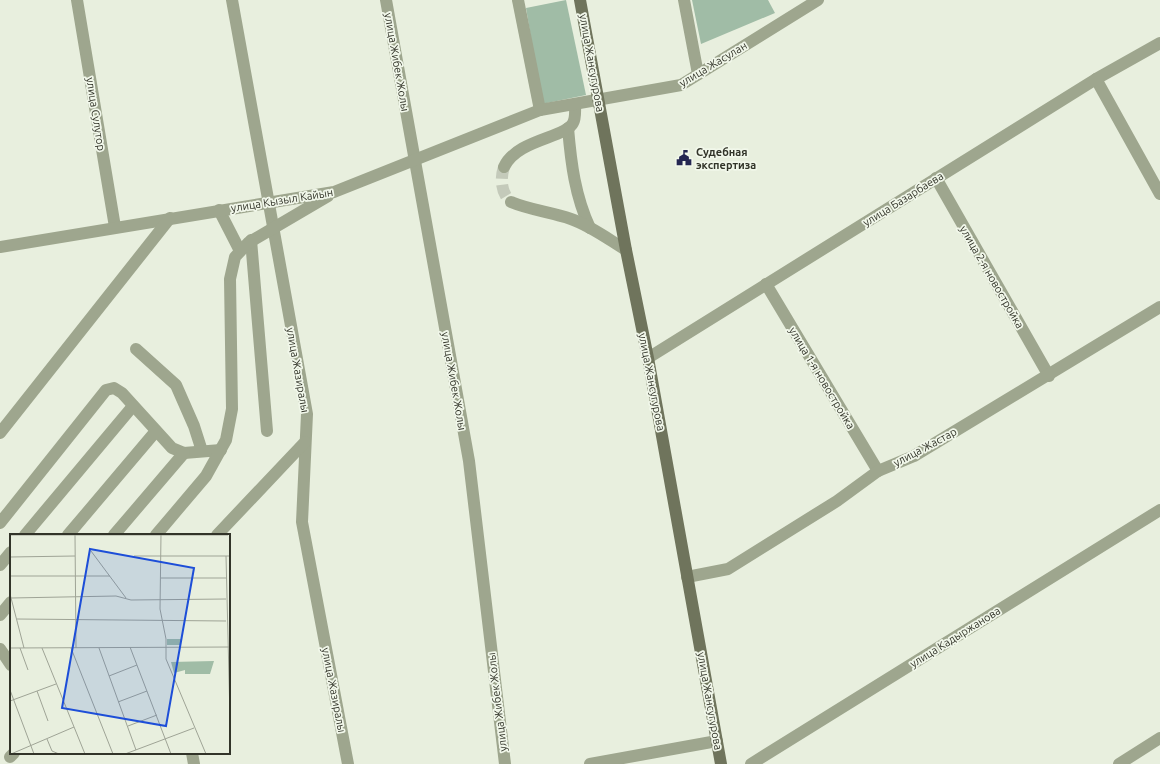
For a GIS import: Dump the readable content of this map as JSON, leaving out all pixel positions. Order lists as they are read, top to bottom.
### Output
{
  "streets": {
    "main road": ["улица Жансугурова"],
    "street": [
      "улица Жибек Жолы",
      "улица Жасулан",
      "улица Сулутор",
      "улица Базарбаева",
      "улица Кызыл Кайын",
      "улица 2-я новостройка",
      "улица Жазиралы",
      "улица 1-я новостройка",
      "улица Жастар",
      "улица Кадыржанова"
    ]
  },
  "crossings": [
    ["улица Жибек Жолы", "улица Кызыл Кайын"],
    ["улица Жансугурова", "улица Жасулан"],
    ["улица Жансугурова", "улица Базарбаева"],
    ["улица Жансугурова", "улица Кызыл Кайын"],
    ["улица Жансугурова", "улица Жастар"],
    ["улица Жасулан", "улица Кызыл Кайын"],
    ["улица Сулутор", "улица Кызыл Кайын"],
    ["улица Базарбаева", "улица 2-я новостройка"],
    ["улица Базарбаева", "улица 1-я новостройка"],
    ["улица Кызыл Кайын", "улица Жазиралы"],
    ["улица 2-я новостройка", "улица Жастар"],
    ["улица 1-я новостройка", "улица Жастар"]
  ],
  "places": {
    "public building": ["Судебная экспертиза"]
  }
}
